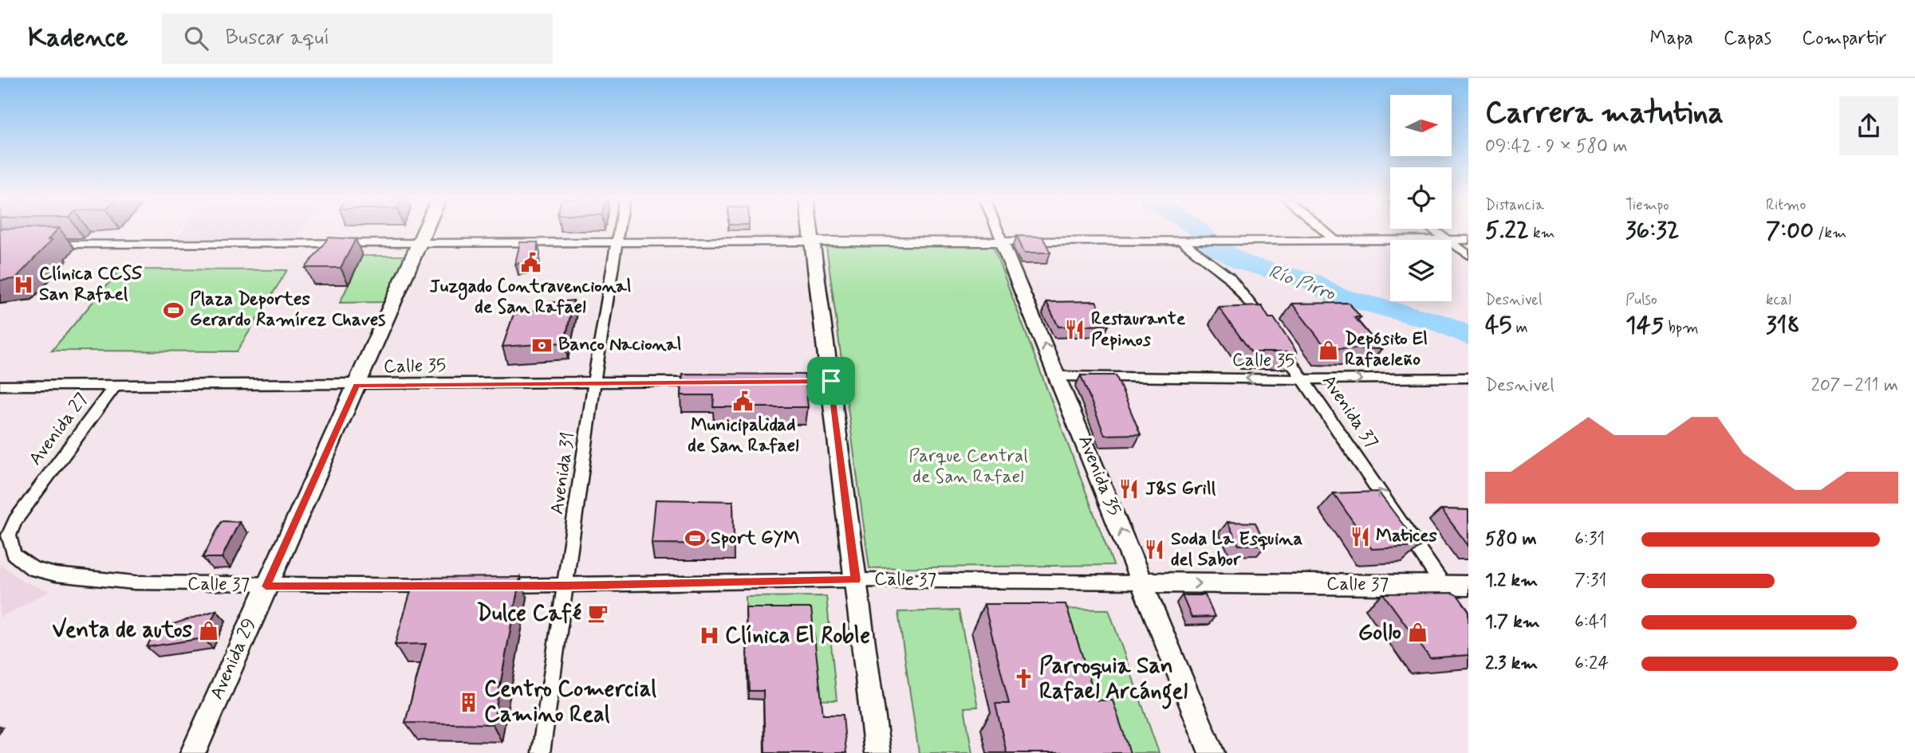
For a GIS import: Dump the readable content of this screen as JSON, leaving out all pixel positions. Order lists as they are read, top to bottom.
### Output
{
  "streets": {
    "main road": ["Avenida 35", "Calle 37", "Avenida 29"],
    "street": [
      "Calle 35",
      "Avenida 37",
      "Avenida 27",
      "Avenida 31"
    ]
  },
  "crossings": [
    ["Calle 35", "Avenida 37"],
    ["Calle 35", "Avenida 27"],
    ["Calle 35", "Avenida 31"],
    ["Calle 35", "Avenida 35"],
    ["Calle 35", "Avenida 29"],
    ["Avenida 37", "Calle 37"],
    ["Avenida 27", "Calle 37"],
    ["Avenida 31", "Calle 37"],
    ["Avenida 35", "Calle 37"],
    ["Calle 37", "Avenida 29"]
  ],
  "one_way": ["Avenida 37", "Avenida 35"],
  "water": ["Río Pirro"],
  "parks": ["Parque Central de San Rafael"],
  "places": {
    "public building": ["Juzgado Contravencional de San Rafael", "Municipalidad de San Rafael"],
    "hospital": ["Clínica CCSS San Rafael", "Clínica El Roble"],
    "sports": ["Plaza Deportes Gerardo Ramírez Chaves", "Sport GYM"],
    "restaurant": [
      "Restaurante Pepinos",
      "J&S Grill",
      "Matices",
      "Soda La Esquina del Sabor"
    ],
    "bank": ["Banco Nacional"],
    "shop": ["Depósito El Rafaeleño", "Venta de autos", "Gollo"],
    "cafe": ["Dulce Café"],
    "church": ["Parroquia San Rafael Arcángel"],
    "building": ["Centro Comercial Camino Real"]
  },
  "north": "right",
  "page": {
    "header": "Kadence",
    "search": "Buscar aquí",
    "nav": ["Mapa", "Capas", "Compartir"],
    "heading": ["Carrera matutina", "09:42 · 9 × 580 m"],
    "stats": [
      ["Distancia", "5.22 km"],
      ["Tiempo", "36:32"],
      ["Ritmo", "7:00 /km"],
      ["Desnivel", "45 m"],
      ["Pulso", "145 bpm"],
      ["kcal", "318"]
    ],
    "chart": ["Desnivel", "207–211 m"],
    "list": [
      {
        "name": "580 m",
        "note": "6:31"
      },
      {
        "name": "1.2 km",
        "note": "7:31"
      },
      {
        "name": "1.7 km",
        "note": "6:41"
      },
      {
        "name": "2.3 km",
        "note": "6:24"
      }
    ]
  }
}
